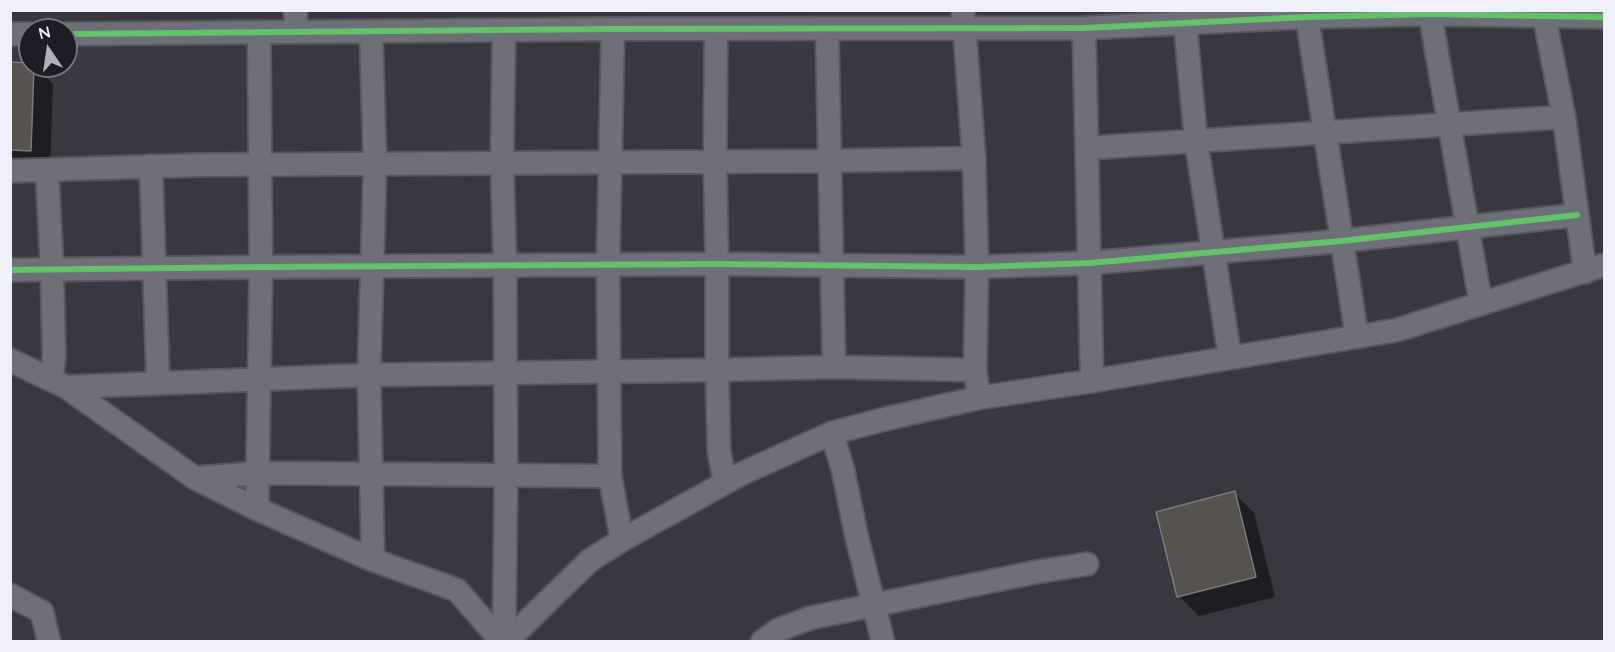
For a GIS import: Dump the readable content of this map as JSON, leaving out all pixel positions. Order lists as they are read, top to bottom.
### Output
{
  "north": "top"
}
